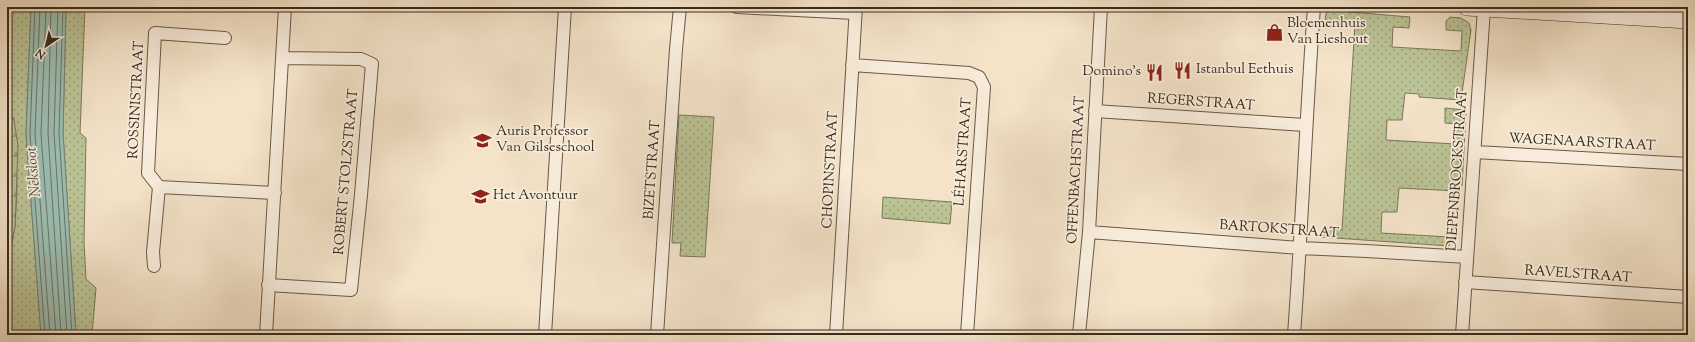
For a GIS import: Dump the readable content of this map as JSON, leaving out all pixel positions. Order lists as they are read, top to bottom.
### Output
{
  "streets": {
    "street": [
      "ROSSINISTRAAT",
      "REGERSTRAAT",
      "WAGENAARSTRAAT",
      "LÉHARSTRAAT",
      "BIZETSTRAAT",
      "CHOPINSTRAAT",
      "OFFENBACHSTRAAT",
      "DIEPENBROCKSTRAAT",
      "ROBERT STOLZSTRAAT",
      "BARTOKSTRAAT",
      "RAVELSTRAAT"
    ]
  },
  "crossings": [
    ["REGERSTRAAT", "OFFENBACHSTRAAT"],
    ["WAGENAARSTRAAT", "DIEPENBROCKSTRAAT"],
    ["LÉHARSTRAAT", "CHOPINSTRAAT"],
    ["OFFENBACHSTRAAT", "BARTOKSTRAAT"],
    ["DIEPENBROCKSTRAAT", "BARTOKSTRAAT"],
    ["DIEPENBROCKSTRAAT", "RAVELSTRAAT"]
  ],
  "water": ["Neksloot"],
  "places": {
    "shop": ["Bloemenhuis Van Lieshout"],
    "restaurant": ["Istanbul Eethuis", "Domino's"],
    "school or university": ["Auris Professor Van Gilseschool", "Het Avontuur"]
  },
  "north": "bottom left"
}
